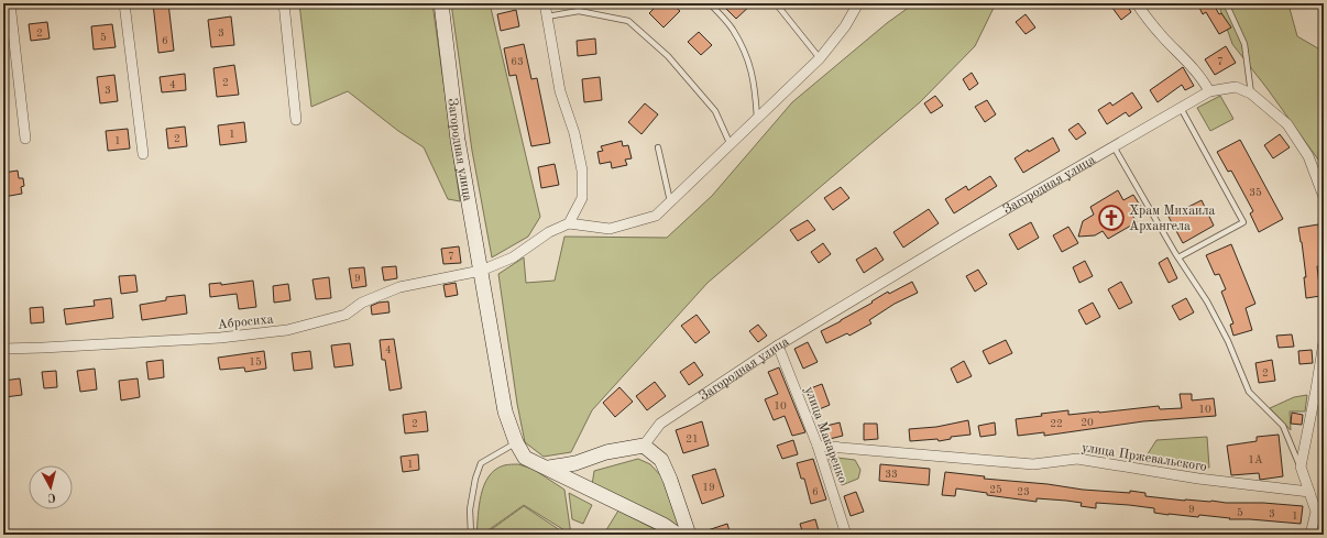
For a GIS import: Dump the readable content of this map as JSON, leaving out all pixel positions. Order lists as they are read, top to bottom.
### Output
{
  "streets": {
    "street": [
      "Загородная улица",
      "Абросиха",
      "улица Макаренко",
      "улица Пржевальского"
    ]
  },
  "crossings": [
    ["Загородная улица", "Абросиха"],
    ["Загородная улица", "улица Макаренко"],
    ["улица Макаренко", "улица Пржевальского"]
  ],
  "places": {
    "church": ["Храм Михаила Архангела"]
  },
  "house_numbers": [
    "2",
    "3",
    "5",
    "6",
    "63",
    "7",
    "2",
    "4",
    "3",
    "1",
    "2",
    "1",
    "35",
    "7",
    "9",
    "4",
    "15",
    "2",
    "10",
    "10",
    "20",
    "2",
    "22",
    "21",
    "1А",
    "1",
    "33",
    "19",
    "25",
    "6",
    "23",
    "9",
    "5",
    "3",
    "1"
  ],
  "north": "bottom"
}
